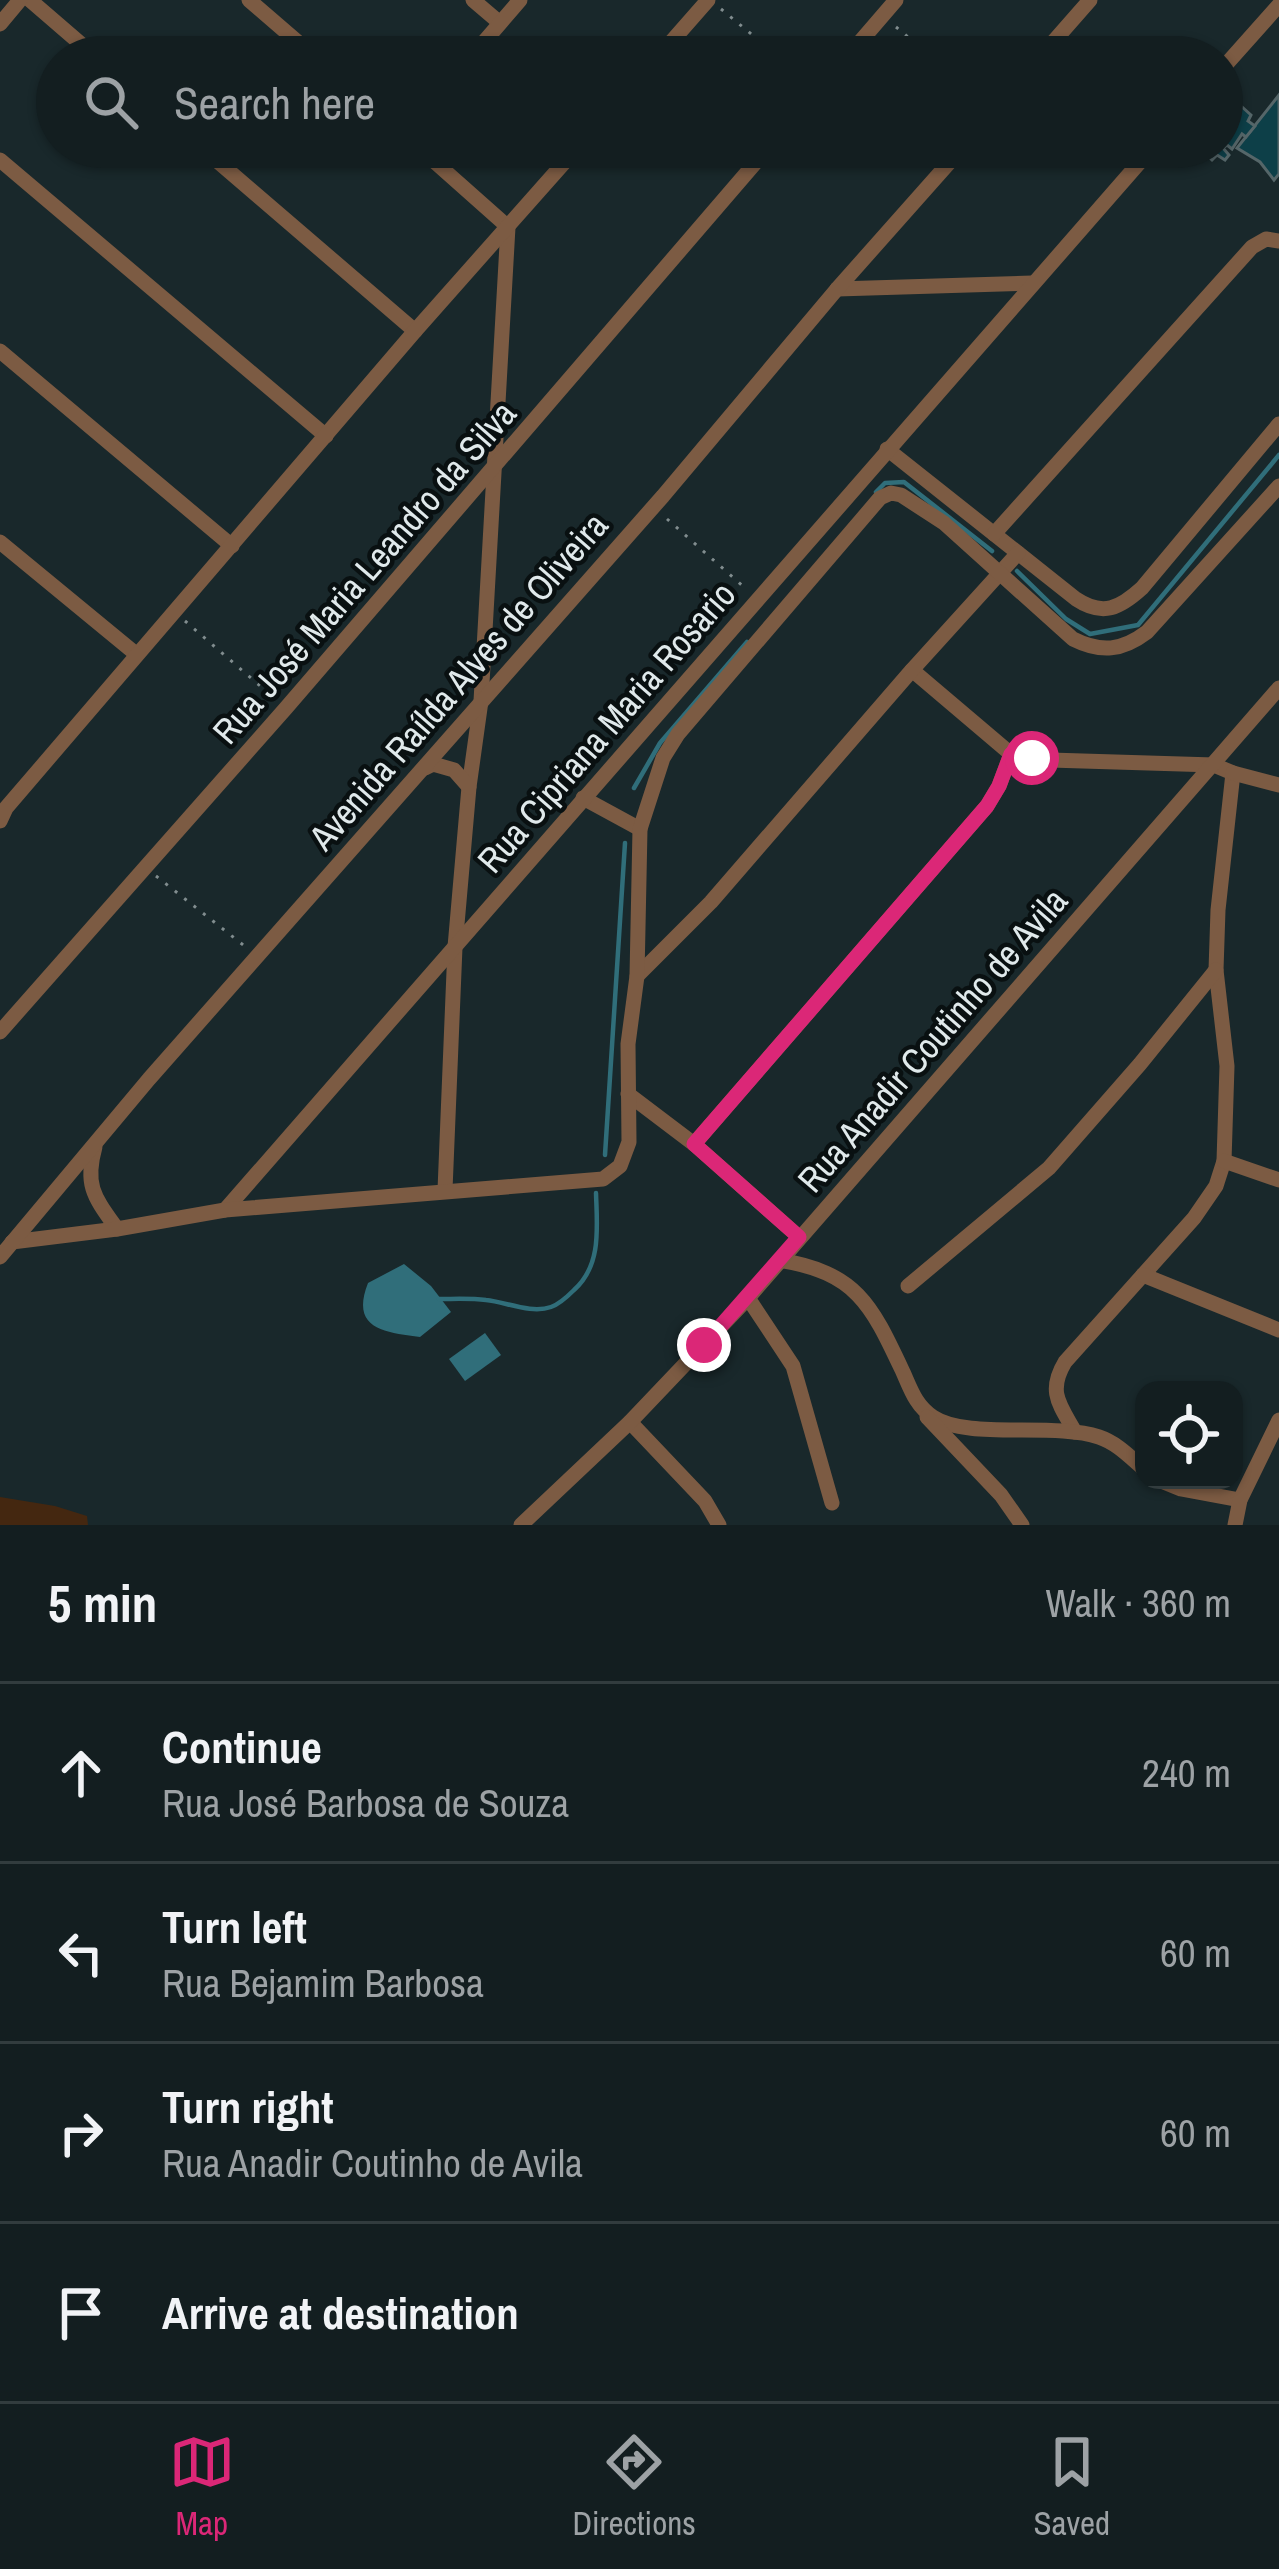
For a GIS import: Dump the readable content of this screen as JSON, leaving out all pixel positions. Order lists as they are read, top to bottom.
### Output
{
  "streets": {
    "street": [
      "Rua José Maria Leandro da Silva",
      "Avenida Raílda Alves de Oliveira",
      "Rua Cipriana Maria Rosario",
      "Rua Anadir Coutinho de Avila"
    ]
  },
  "page": {
    "search": "Search here",
    "heading": ["5 min", "Walk · 360 m"],
    "list": [
      ["Continue", "Rua José Barbosa de Souza", "240 m"],
      ["Turn left", "Rua Bejamim Barbosa", "60 m"],
      ["Turn right", "Rua Anadir Coutinho de Avila", "60 m"],
      "Arrive at destination"
    ],
    "nav": ["Map", "Directions", "Saved"]
  }
}
